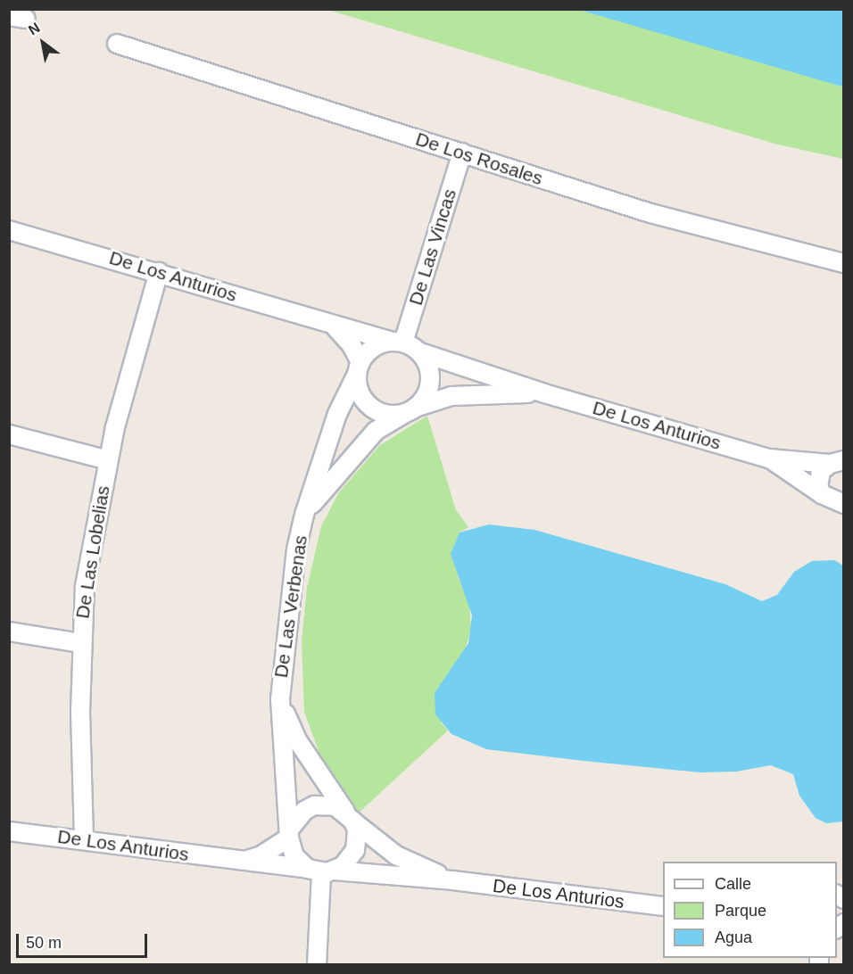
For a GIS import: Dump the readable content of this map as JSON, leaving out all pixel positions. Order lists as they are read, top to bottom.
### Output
{
  "streets": {
    "street": [
      "De Los Rosales",
      "De Las Vincas",
      "De Los Anturios",
      "De Las Lobelias",
      "De Las Verbenas"
    ]
  },
  "crossings": [
    ["De Los Rosales", "De Las Vincas"],
    ["De Las Vincas", "De Los Anturios"],
    ["De Las Vincas", "De Las Verbenas"],
    ["De Los Anturios", "De Las Lobelias"],
    ["De Los Anturios", "De Las Verbenas"]
  ],
  "legend": ["Calle", "Parque", "Agua"],
  "scale_bar": "50 m",
  "north": "top left"
}
